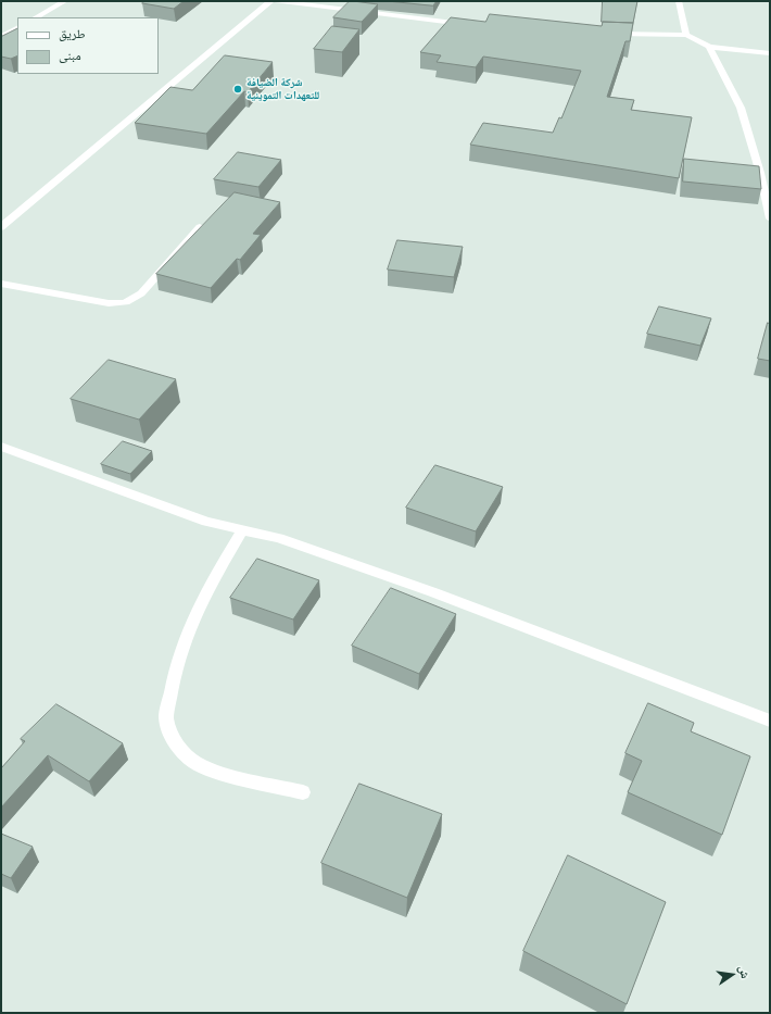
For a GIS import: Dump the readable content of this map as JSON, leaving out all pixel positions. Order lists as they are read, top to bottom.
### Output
{
  "places": ["شركة الضيافة للتعهدات التموينية"],
  "legend": ["طريق", "مبنى"],
  "north": "right"
}
